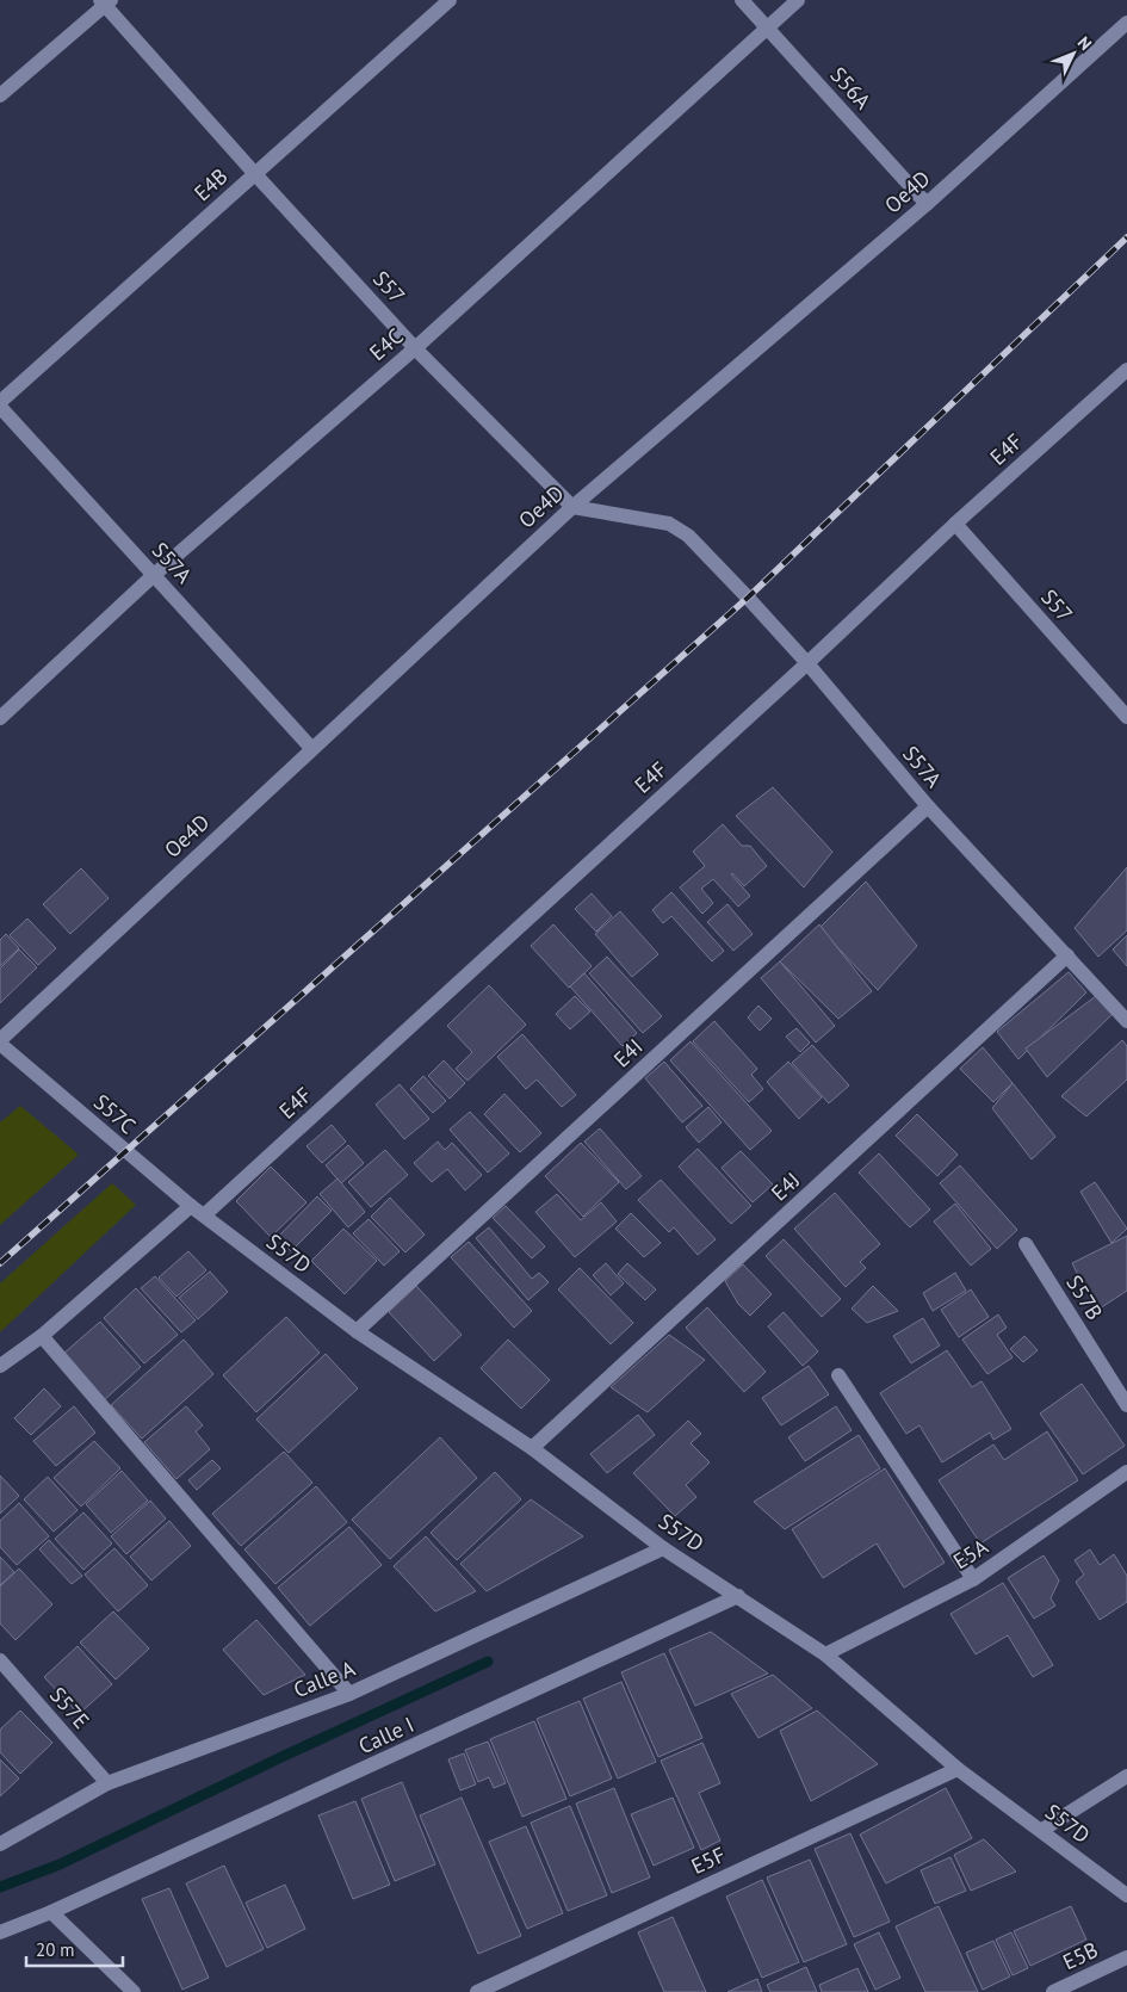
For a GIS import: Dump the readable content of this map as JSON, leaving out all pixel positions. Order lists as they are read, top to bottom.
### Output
{
  "streets": {
    "street": [
      "S56A",
      "E4B",
      "Oe4D",
      "S57",
      "E4C",
      "E4F",
      "S57A",
      "E4I",
      "S57C",
      "E4J",
      "S57D",
      "S57B",
      "E5A",
      "Calle A",
      "S57E",
      "Calle I",
      "E5F",
      "E5B"
    ]
  },
  "crossings": [
    ["S56A", "Oe4D"],
    ["S56A", "E4C"],
    ["E4B", "S57"],
    ["Oe4D", "S57"],
    ["Oe4D", "S57A"],
    ["Oe4D", "S57C"],
    ["S57", "E4C"],
    ["S57", "E4F"],
    ["S57", "S57A"],
    ["E4C", "S57A"],
    ["E4F", "S57A"],
    ["E4F", "S57C"],
    ["E4F", "S57D"],
    ["S57A", "E4I"],
    ["S57A", "E4J"],
    ["E4I", "S57D"],
    ["S57C", "S57D"],
    ["E4J", "S57D"],
    ["S57D", "E5A"],
    ["S57D", "Calle A"],
    ["S57D", "Calle I"],
    ["S57D", "E5F"],
    ["Calle A", "S57E"]
  ],
  "scale_bar": "20 m",
  "north": "top right"
}
